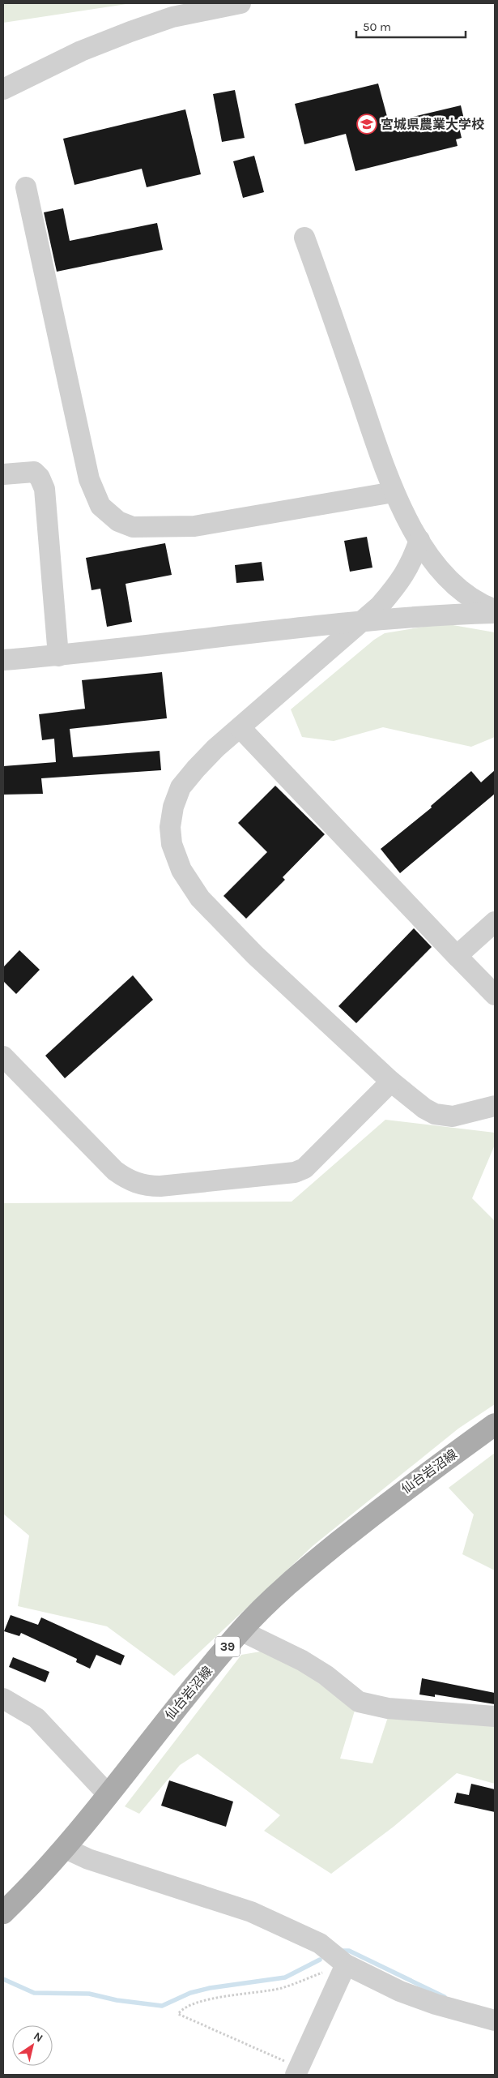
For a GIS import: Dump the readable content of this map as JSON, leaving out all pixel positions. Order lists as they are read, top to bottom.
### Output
{
  "streets": {
    "main road": ["仙台岩沼線", "39"]
  },
  "places": {
    "school or university": ["宮城県農業大学校"]
  },
  "scale_bar": "50 m",
  "north": "top right"
}
